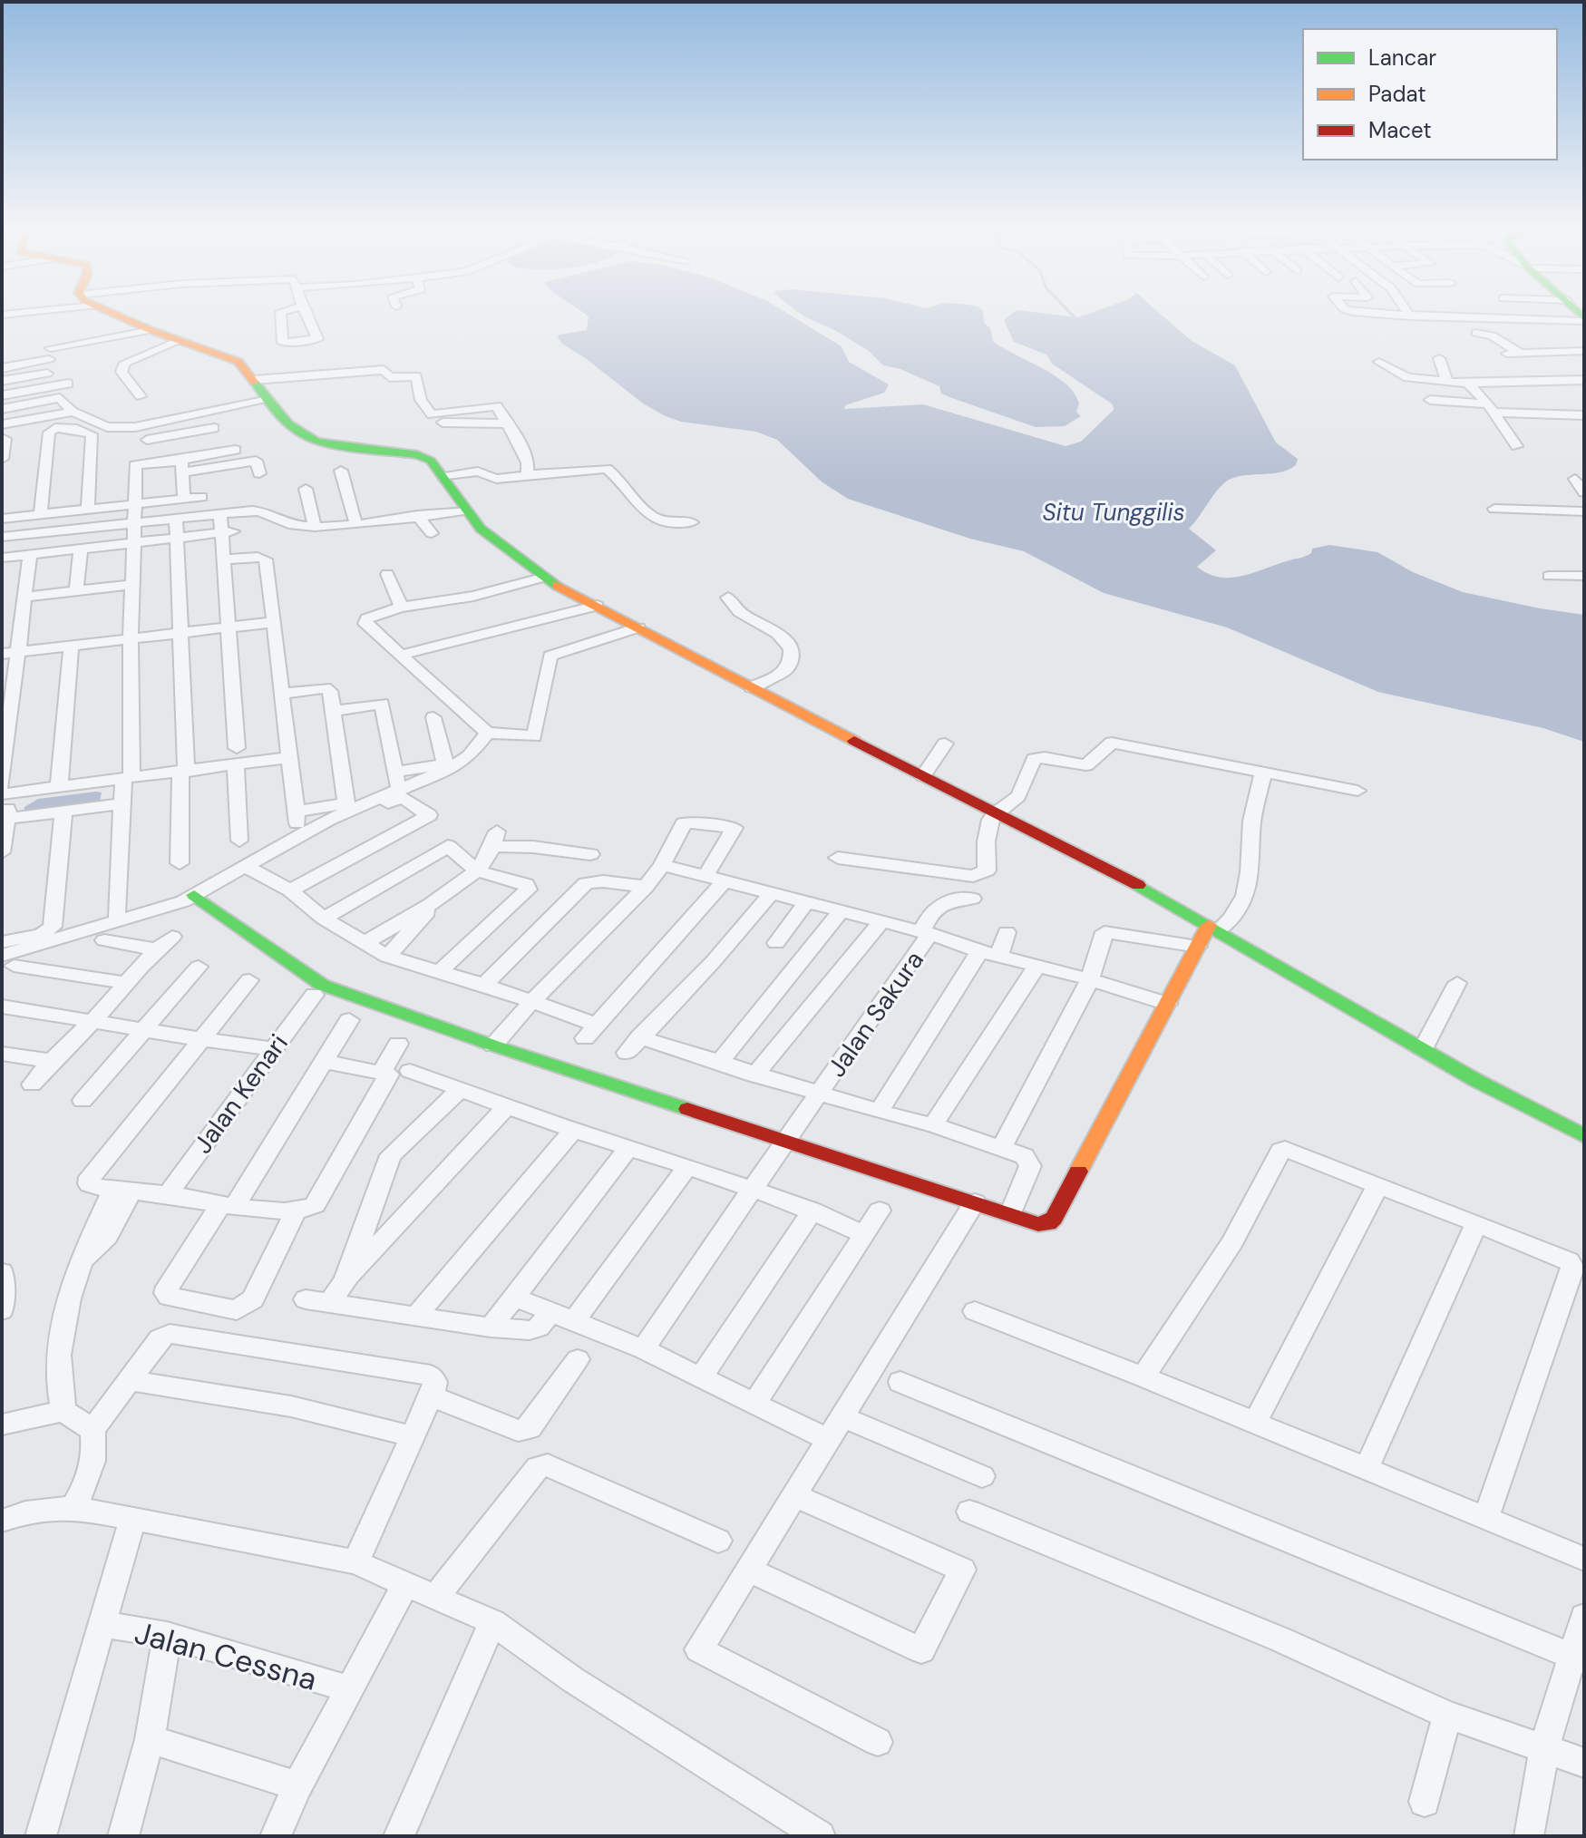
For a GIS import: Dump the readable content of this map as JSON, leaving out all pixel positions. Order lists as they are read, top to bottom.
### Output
{
  "streets": {
    "street": ["Jalan Sakura", "Jalan Kenari", "Jalan Cessna"]
  },
  "water": ["Situ Tunggilis"],
  "legend": ["Lancar", "Padat", "Macet"]
}
